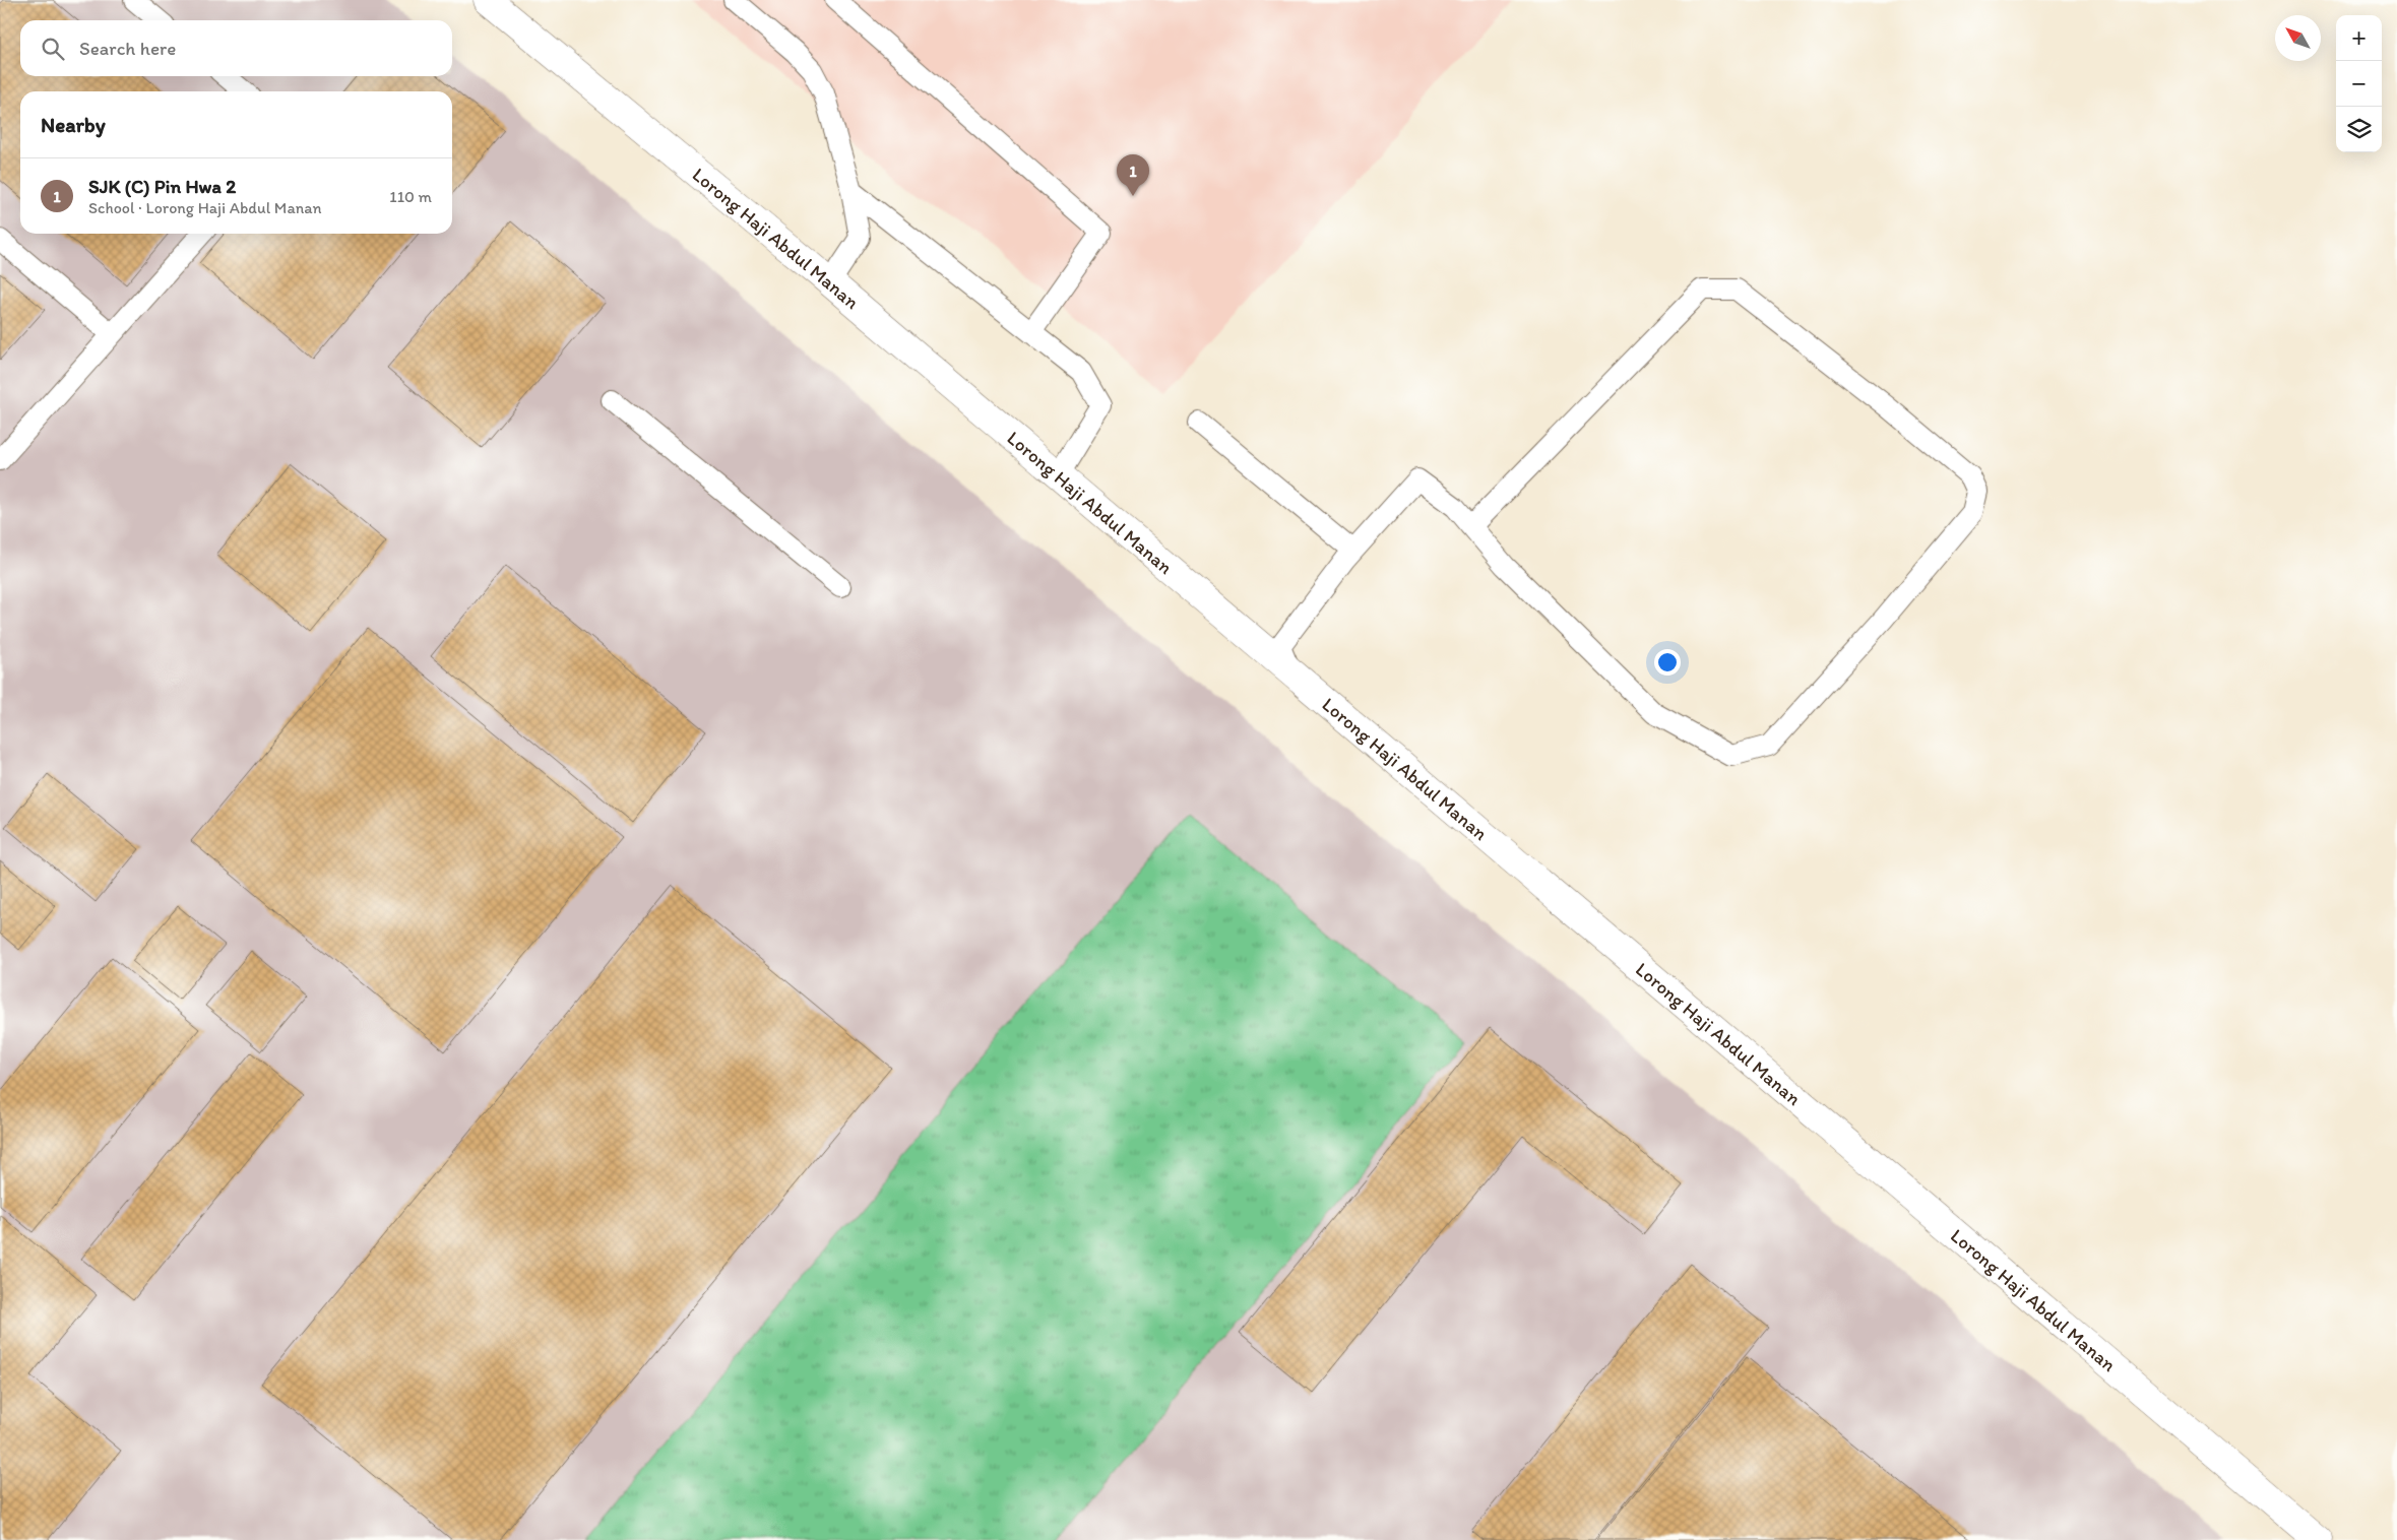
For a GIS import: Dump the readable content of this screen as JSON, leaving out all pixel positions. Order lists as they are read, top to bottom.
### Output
{
  "streets": {
    "street": ["Lorong Haji Abdul Manan"]
  },
  "north": "top left",
  "page": {
    "map_buttons": ["+", "−"],
    "search": "Search here",
    "heading": "Nearby",
    "pins": "1",
    "list": [
      {
        "mark": "1",
        "name": "SJK (C) Pin Hwa 2",
        "note": "School · Lorong Haji Abdul Manan",
        "value": "110 m"
      }
    ]
  }
}
